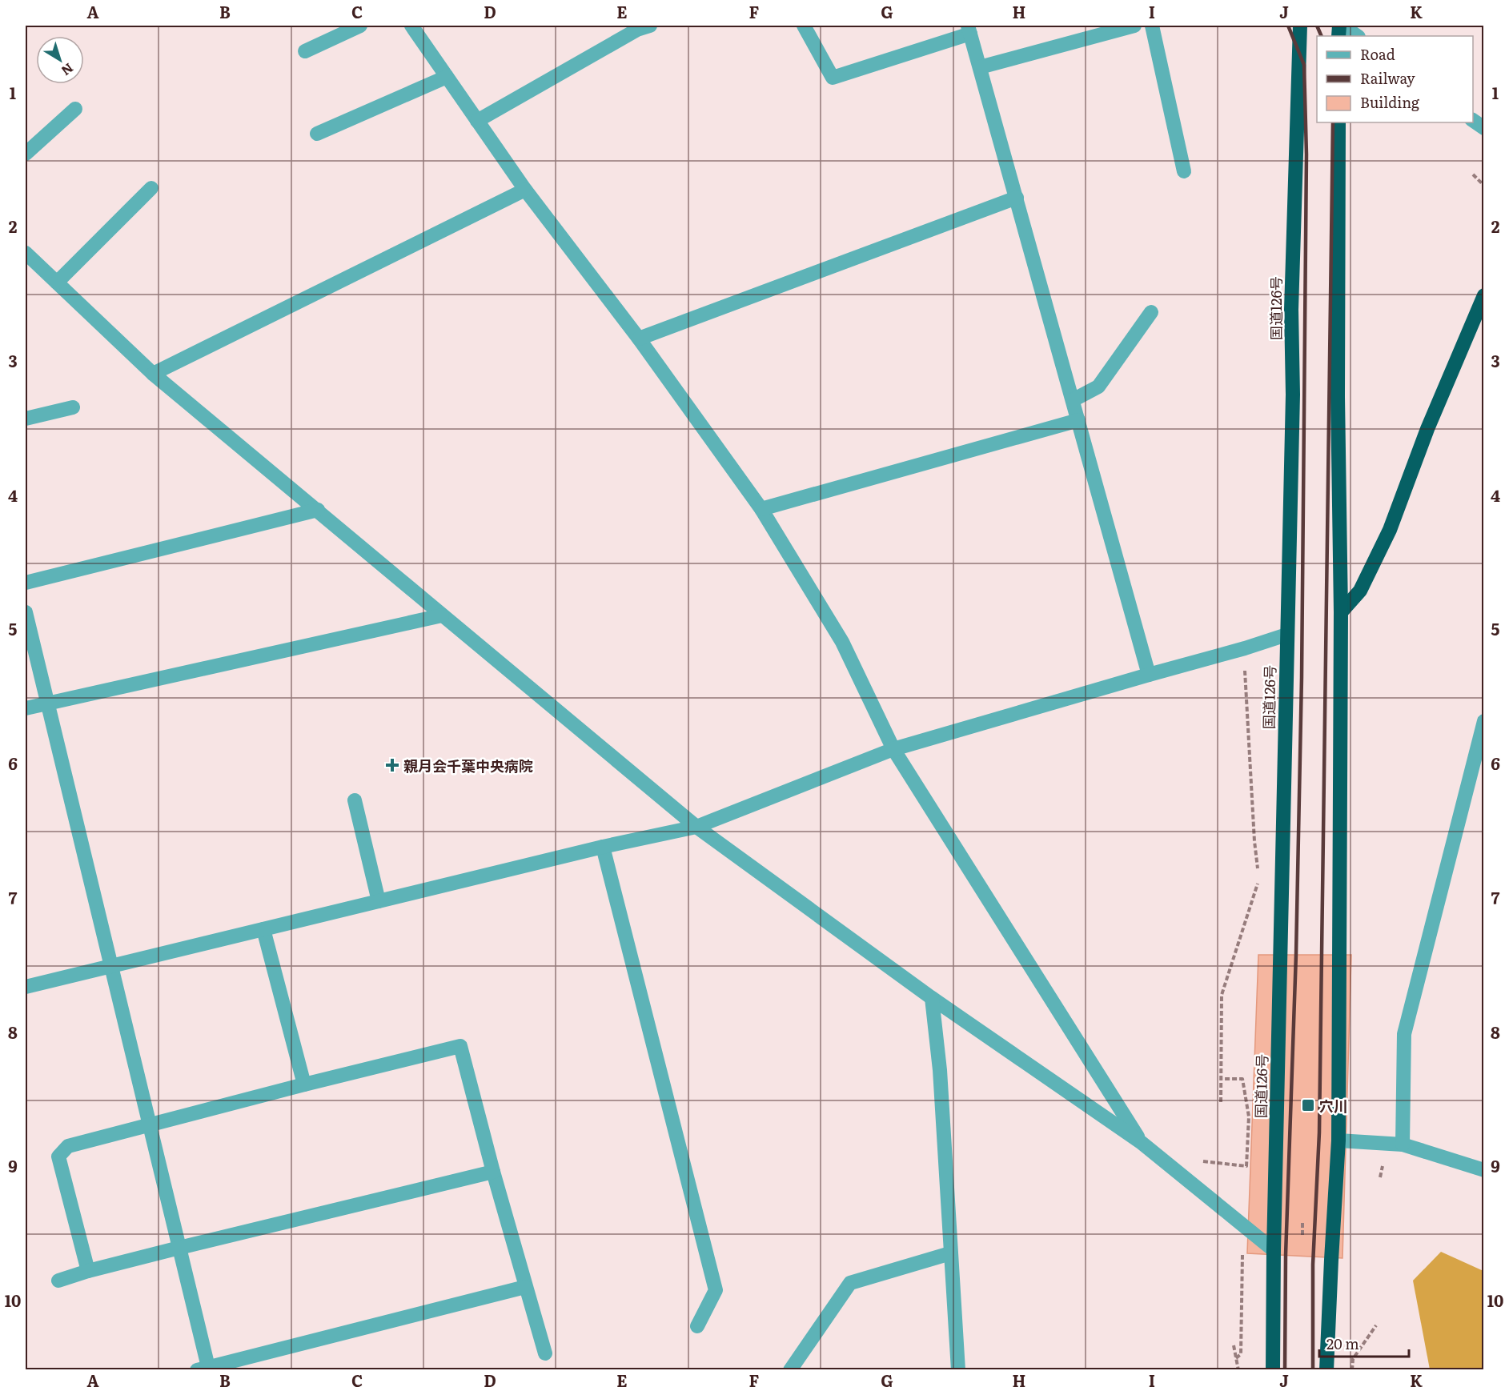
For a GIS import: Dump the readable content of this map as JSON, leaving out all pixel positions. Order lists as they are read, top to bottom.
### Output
{
  "streets": {
    "highway": ["国道126号"]
  },
  "places": {
    "health": ["親月会千葉中央病院"],
    "transit": ["穴川"]
  },
  "legend": ["Road", "Railway", "Building"],
  "scale_bar": "20 m",
  "north": "bottom right",
  "grid": {
    "columns": [
      "A",
      "B",
      "C",
      "D",
      "E",
      "F",
      "G",
      "H",
      "I",
      "J",
      "K"
    ],
    "rows": [
      "1",
      "2",
      "3",
      "4",
      "5",
      "6",
      "7",
      "8",
      "9",
      "10"
    ]
  }
}
